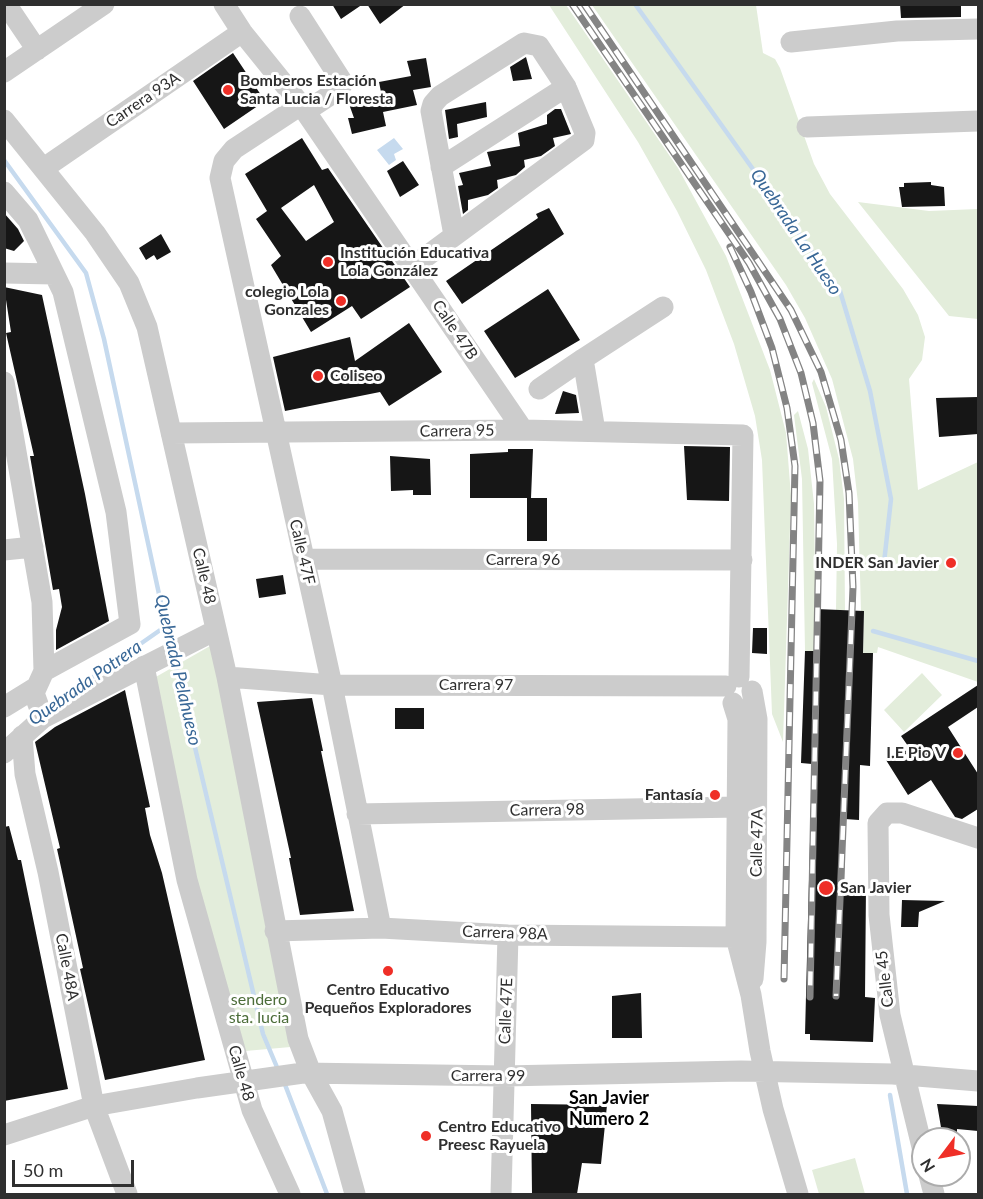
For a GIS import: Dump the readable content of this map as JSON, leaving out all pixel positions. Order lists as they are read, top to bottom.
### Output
{
  "streets": {
    "street": [
      "Carrera 93A",
      "Calle 47B",
      "Carrera 95",
      "Calle 47F",
      "Carrera 96",
      "Calle 48",
      "Carrera 97",
      "Carrera 98",
      "Calle 47A",
      "Carrera 98A",
      "Calle 48A",
      "Calle 45",
      "Calle 47E",
      "Carrera 99"
    ]
  },
  "crossings": [
    ["Carrera 93A", "Calle 47B"],
    ["Carrera 93A", "Calle 48"],
    ["Calle 47B", "Carrera 95"],
    ["Calle 47B", "Calle 47F"],
    ["Carrera 95", "Calle 47F"],
    ["Carrera 95", "Calle 48"],
    ["Carrera 95", "Calle 47A"],
    ["Calle 47F", "Carrera 96"],
    ["Calle 47F", "Carrera 97"],
    ["Calle 47F", "Carrera 98"],
    ["Calle 47F", "Carrera 98A"],
    ["Carrera 96", "Calle 47A"],
    ["Calle 48", "Carrera 97"],
    ["Calle 48", "Carrera 98A"],
    ["Calle 48", "Carrera 99"],
    ["Carrera 97", "Calle 47A"],
    ["Carrera 98", "Calle 47A"],
    ["Calle 47A", "Carrera 98A"],
    ["Calle 47A", "Carrera 99"],
    ["Carrera 98A", "Calle 47E"],
    ["Calle 48A", "Carrera 99"],
    ["Calle 45", "Carrera 99"],
    ["Calle 47E", "Carrera 99"]
  ],
  "districts": ["San Javier Numero 2"],
  "water": ["Quebrada La Hueso", "Quebrada Pelahueso", "Quebrada Potrera"],
  "parks": ["sendero sta. lucia"],
  "places": [
    "Bomberos Estación Santa Lucia / Floresta",
    "Institución Educativa Lola González",
    "colegio Lola Gonzales",
    "Coliseo",
    "INDER San Javier",
    "I.E Pio V",
    "Fantasía",
    "San Javier",
    "Centro Educativo Pequeños Exploradores",
    "Centro Educativo Preesc Rayuela"
  ],
  "scale_bar": "50 m",
  "north": "bottom left"
}
